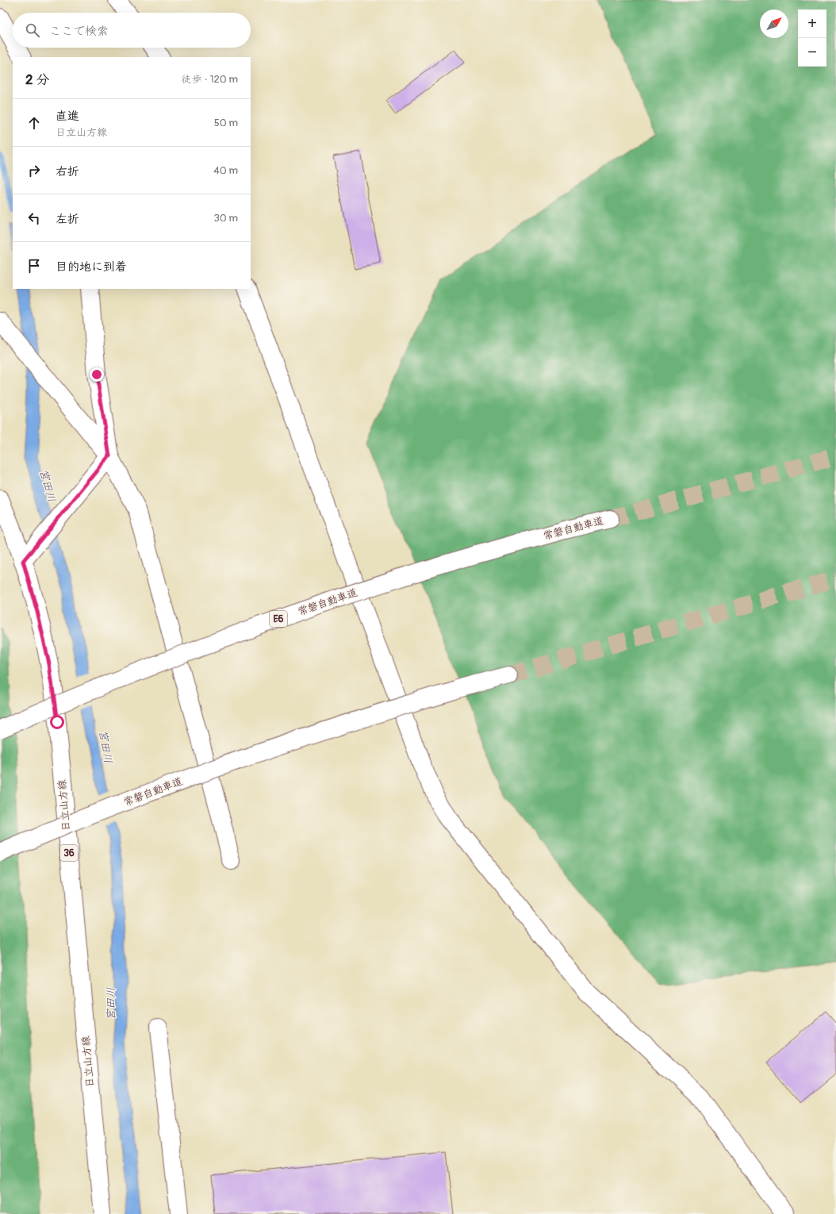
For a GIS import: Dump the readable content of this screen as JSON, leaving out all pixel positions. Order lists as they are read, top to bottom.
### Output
{
  "streets": {
    "main road": [
      "常磐自動車道",
      "E6",
      "日立山方線",
      "36"
    ]
  },
  "water": ["宮田川"],
  "north": "top right",
  "page": {
    "map_buttons": ["+", "−"],
    "search": "ここで検索",
    "heading": ["2 分", "徒歩 · 120 m"],
    "list": [
      ["直進", "日立山方線", "50 m"],
      ["右折", "40 m"],
      ["左折", "30 m"],
      "目的地に到着"
    ]
  }
}
